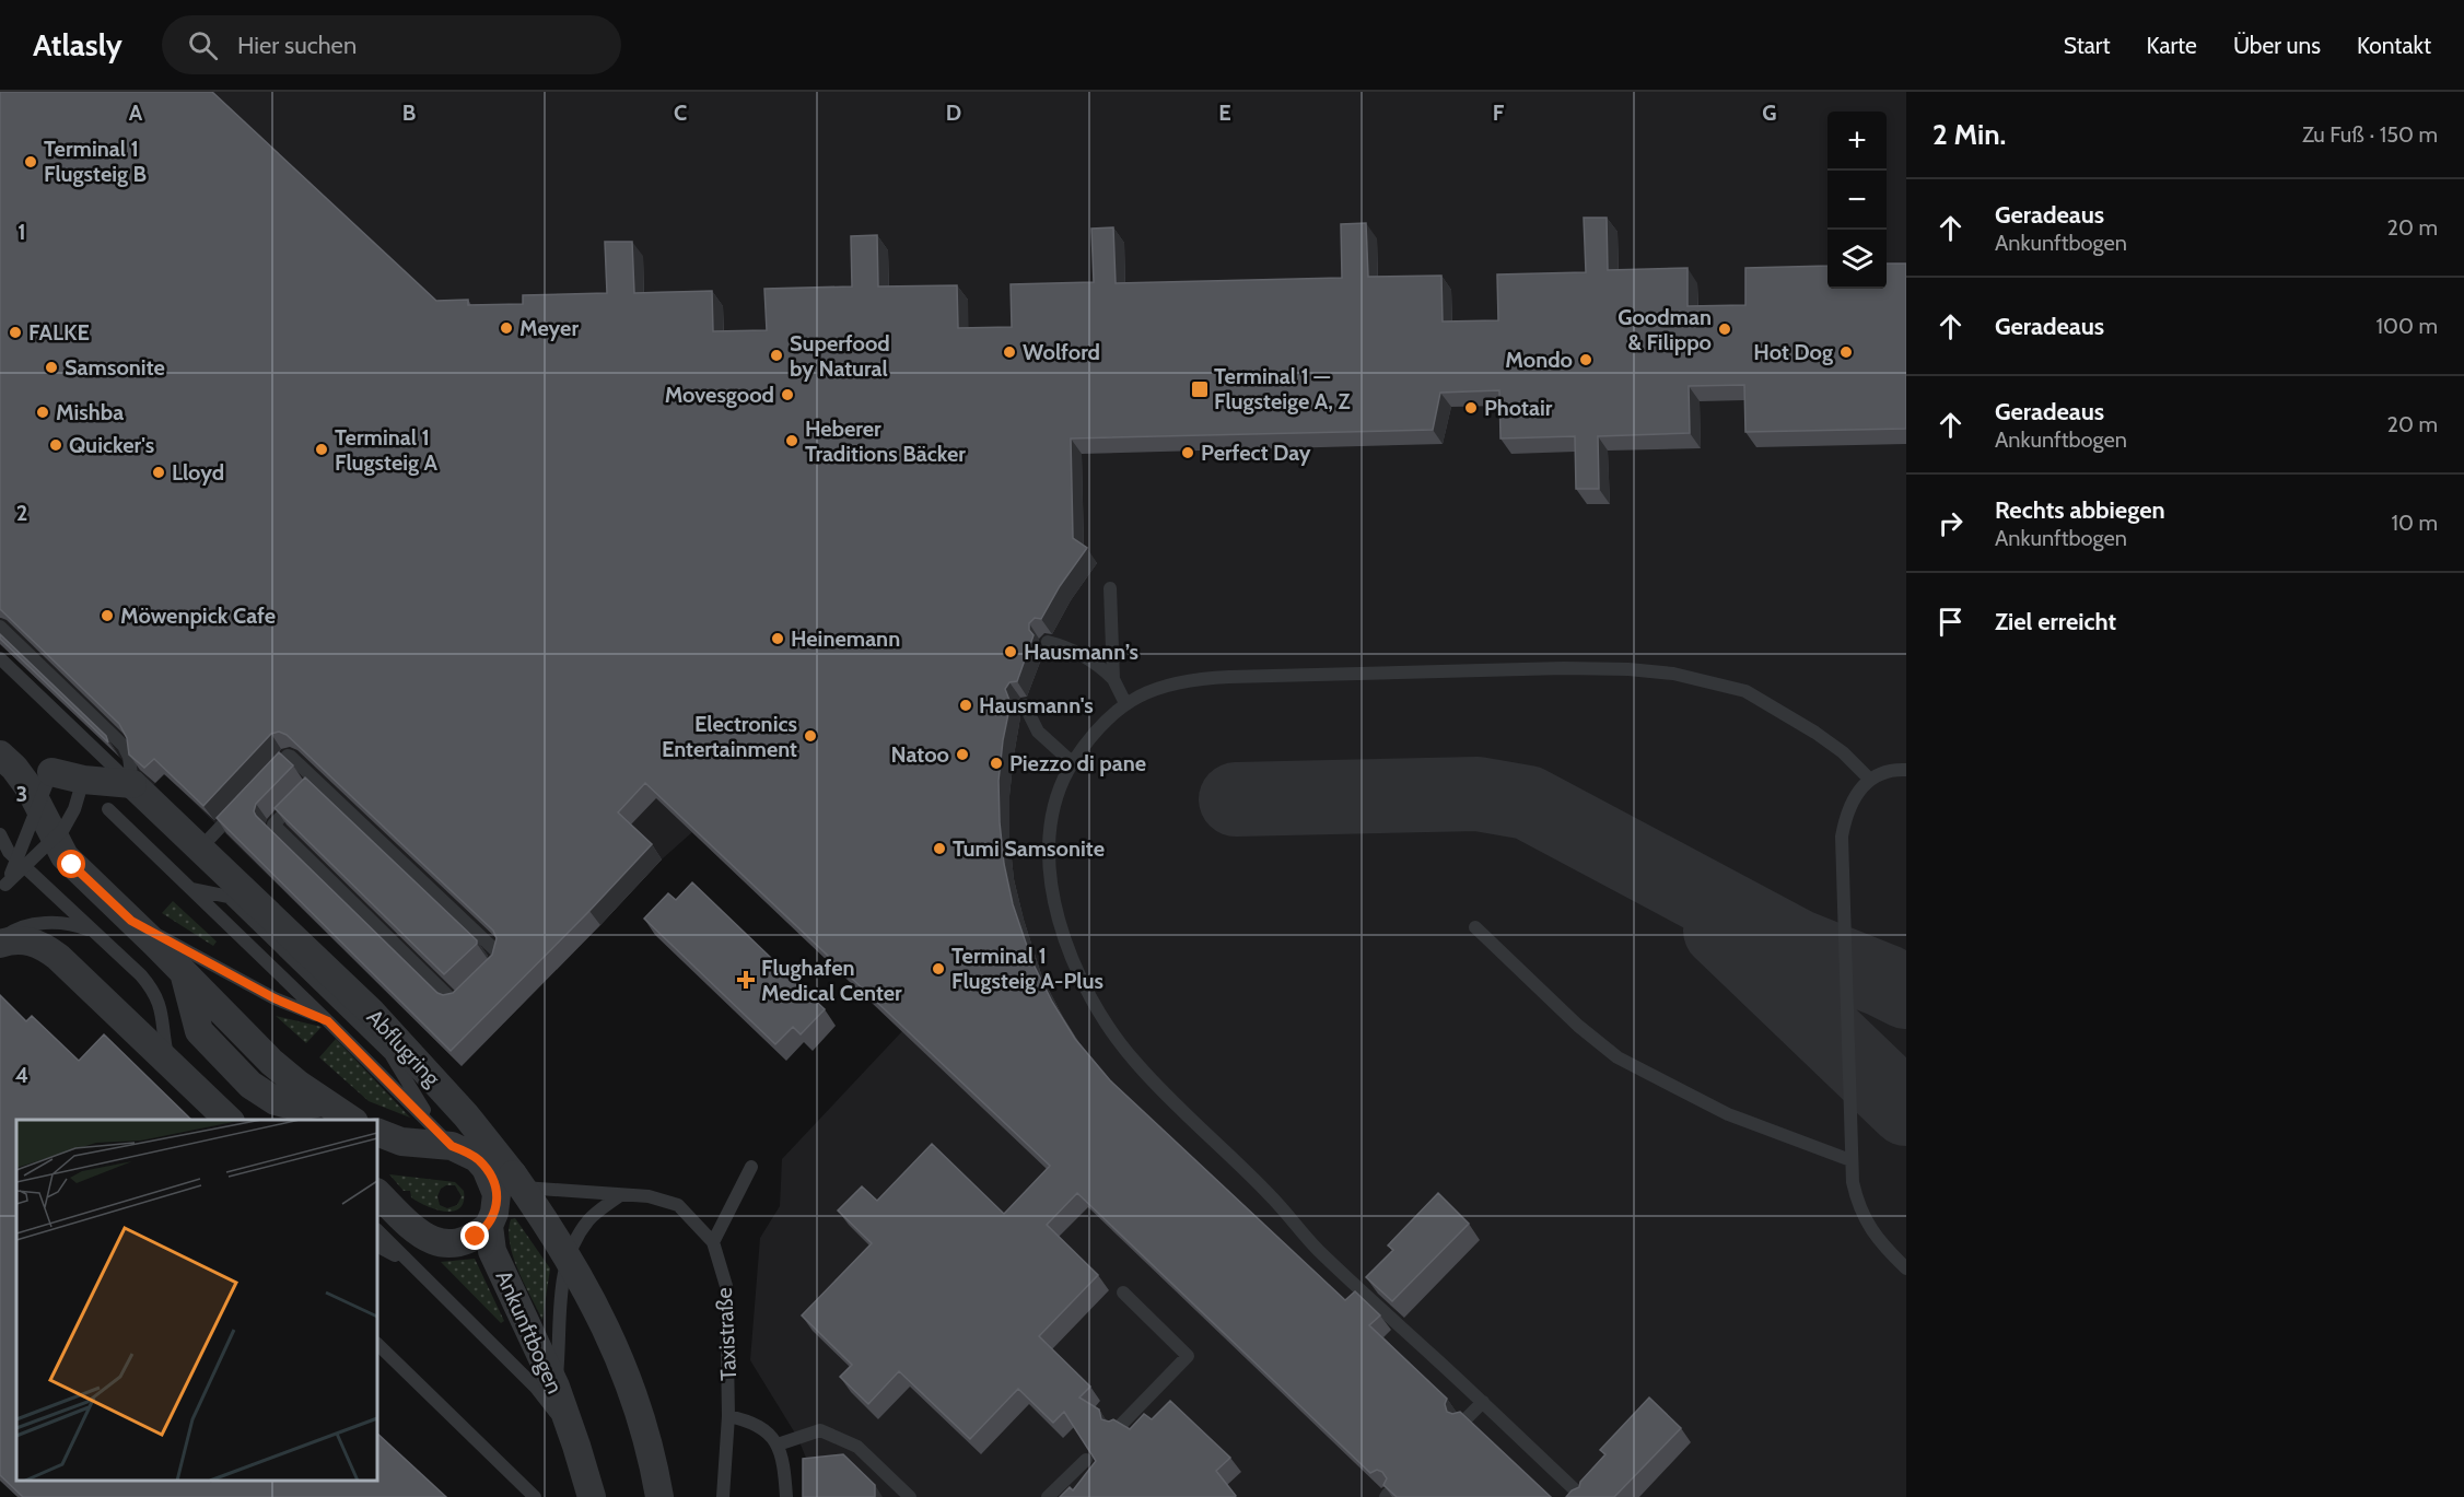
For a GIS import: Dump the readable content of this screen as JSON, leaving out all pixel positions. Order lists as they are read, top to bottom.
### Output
{
  "streets": {
    "street": ["Abflugring", "Ankunftbogen"],
    "lane": ["Taxistraße"]
  },
  "crossings": [
    ["Ankunftbogen", "Taxistraße"]
  ],
  "places": {
    "other": [
      "Terminal 1 Flugsteig B",
      "Meyer",
      "Goodman & Filippo",
      "FALKE",
      "Wolford",
      "Hot Dog",
      "Superfood by Natural",
      "Mondo",
      "Samsonite",
      "Movesgood",
      "Photair",
      "Mishba",
      "Heberer Traditions Bäcker",
      "Quicker's",
      "Terminal 1 Flugsteig A",
      "Perfect Day",
      "Lloyd",
      "Möwenpick Cafe",
      "Heinemann",
      "Hausmann’s",
      "Hausmann's",
      "Electronics Entertainment",
      "Natoo",
      "Piezzo di pane",
      "Tumi Samsonite",
      "Terminal 1 Flugsteig A-Plus"
    ],
    "transit": ["Terminal 1 — Flugsteige A, Z"],
    "health": ["Flughafen Medical Center"]
  },
  "page": {
    "header": "Atlasly",
    "search": "Hier suchen",
    "nav": [
      "Start",
      "Karte",
      "Über uns",
      "Kontakt"
    ],
    "heading": ["2 Min.", "Zu Fuß · 150 m"],
    "map_buttons": ["+", "−"],
    "list": [
      ["Geradeaus", "Ankunftbogen", "20 m"],
      ["Geradeaus", "100 m"],
      ["Geradeaus", "Ankunftbogen", "20 m"],
      ["Rechts abbiegen", "Ankunftbogen", "10 m"],
      "Ziel erreicht"
    ]
  },
  "grid": {
    "columns": [
      "A",
      "B",
      "C",
      "D",
      "E",
      "F",
      "G"
    ],
    "rows": [
      "1",
      "2",
      "3",
      "4"
    ]
  }
}
